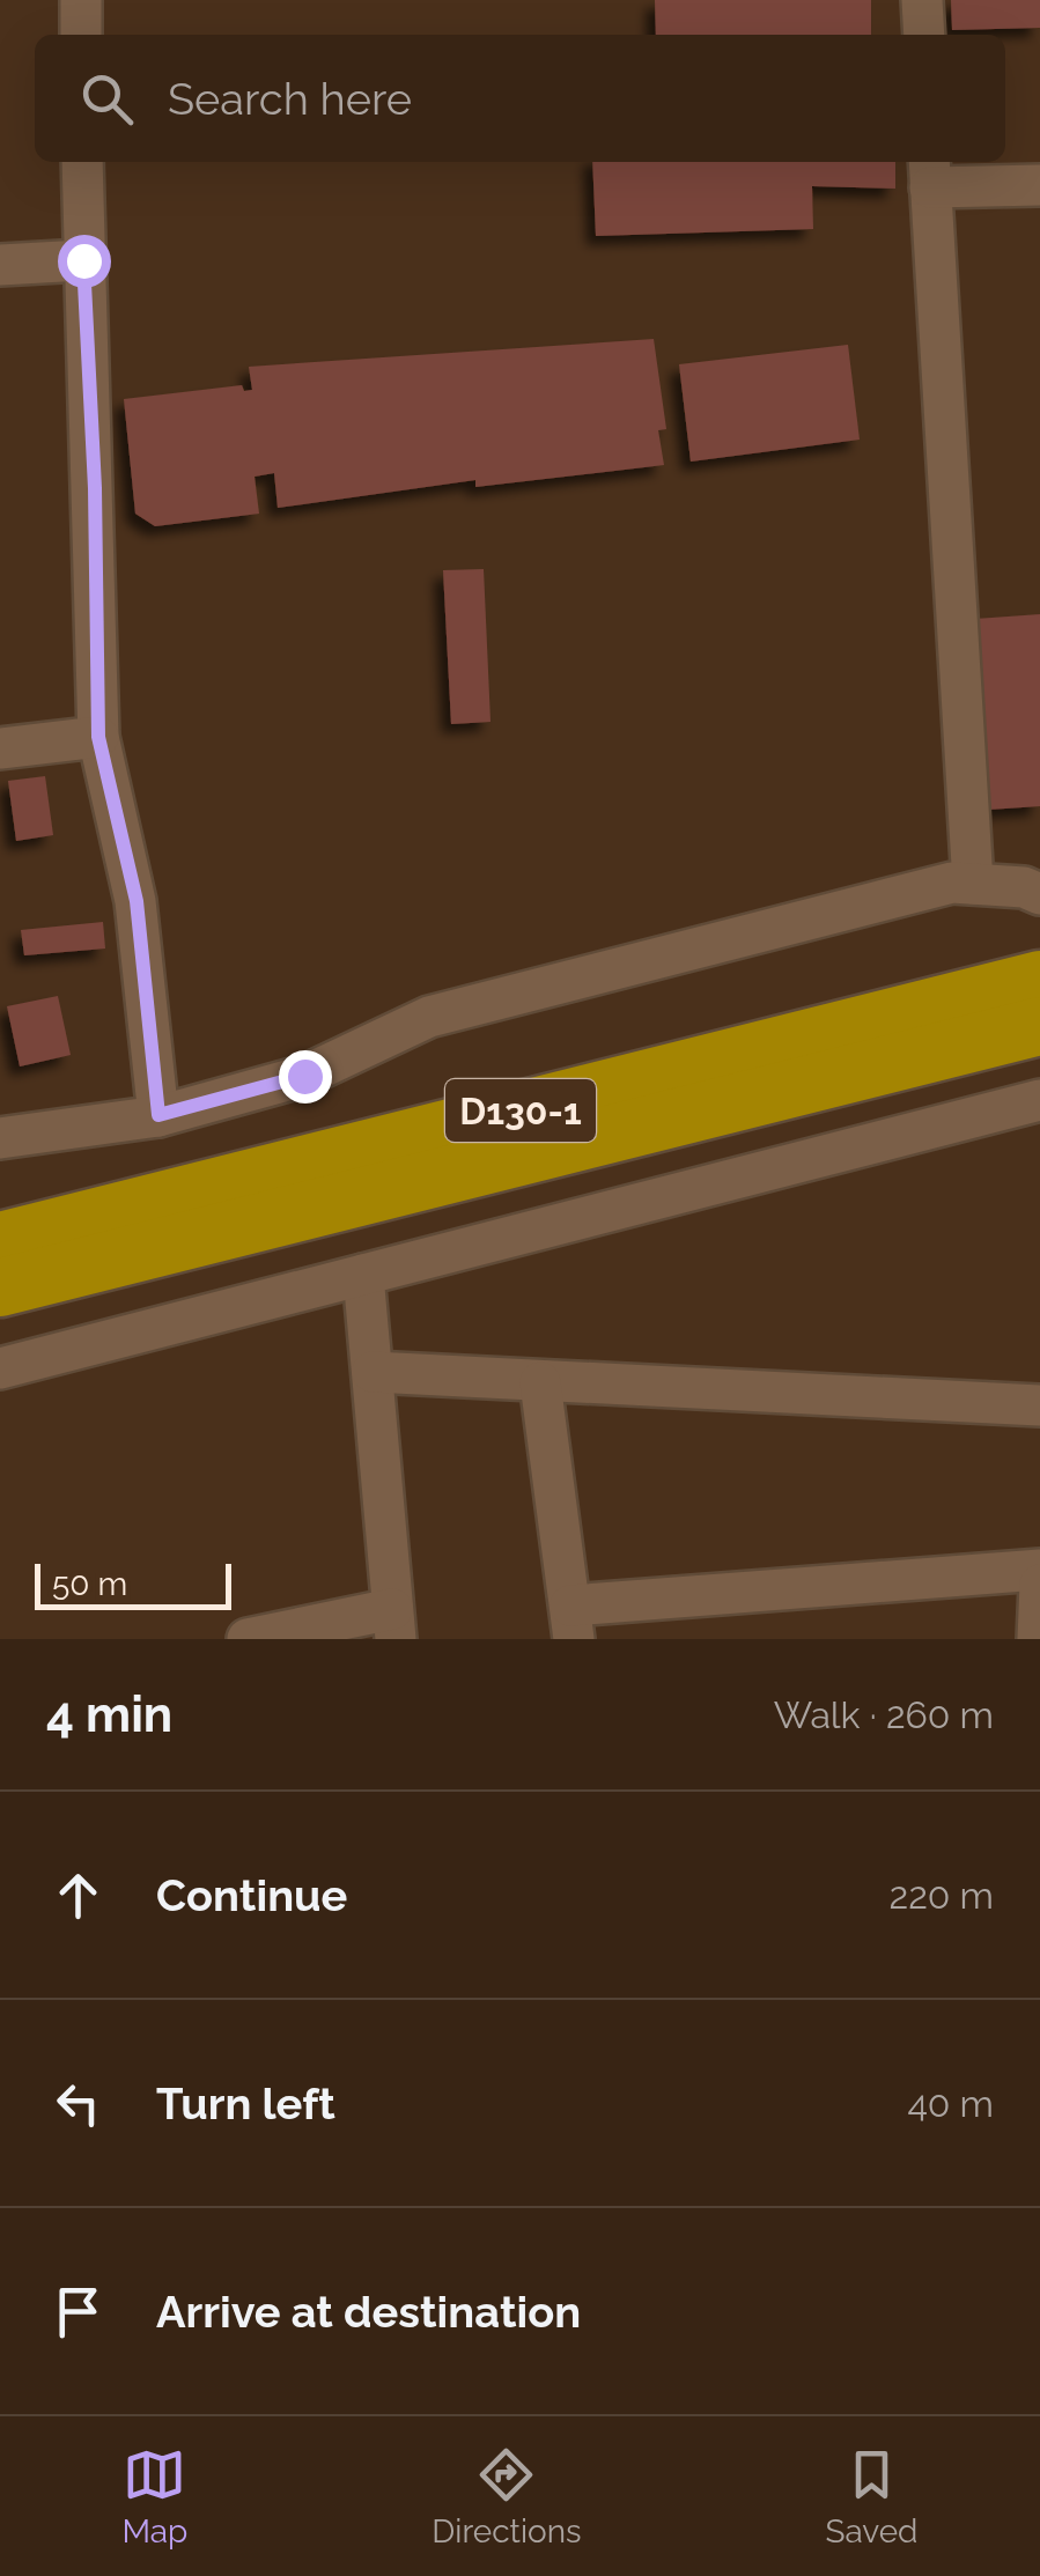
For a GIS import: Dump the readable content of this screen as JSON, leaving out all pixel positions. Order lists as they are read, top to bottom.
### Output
{
  "streets": {
    "highway": ["D130-1"]
  },
  "scale_bar": "50 m",
  "page": {
    "search": "Search here",
    "scale": "50 m",
    "heading": ["4 min", "Walk · 260 m"],
    "list": [
      ["Continue", "220 m"],
      ["Turn left", "40 m"],
      "Arrive at destination"
    ],
    "nav": ["Map", "Directions", "Saved"]
  }
}
